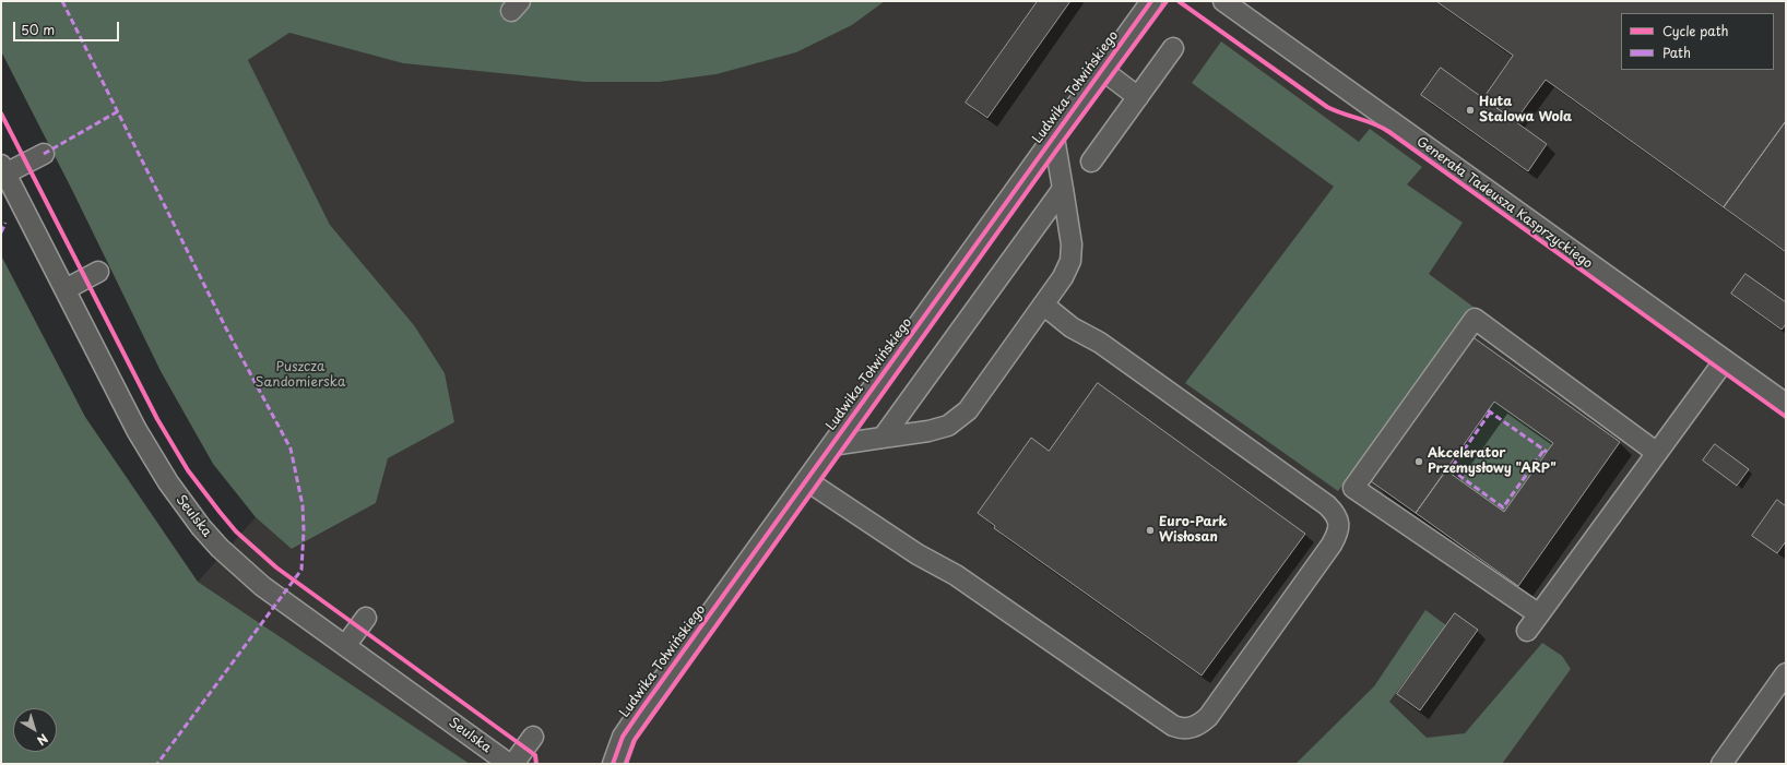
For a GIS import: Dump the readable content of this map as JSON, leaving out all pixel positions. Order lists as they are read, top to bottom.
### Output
{
  "streets": {
    "street": ["Ludwika Tołwińskiego", "Generała Tadeusza Kasprzyckiego", "Seulska"]
  },
  "parks": ["Puszcza Sandomierska"],
  "places": ["Huta Stalowa Wola", "Akcelerator Przemysłowy \"ARP\"", "Euro-Park Wisłosan"],
  "legend": ["Cycle path", "Path"],
  "scale_bar": "50 m",
  "north": "bottom right"
}
